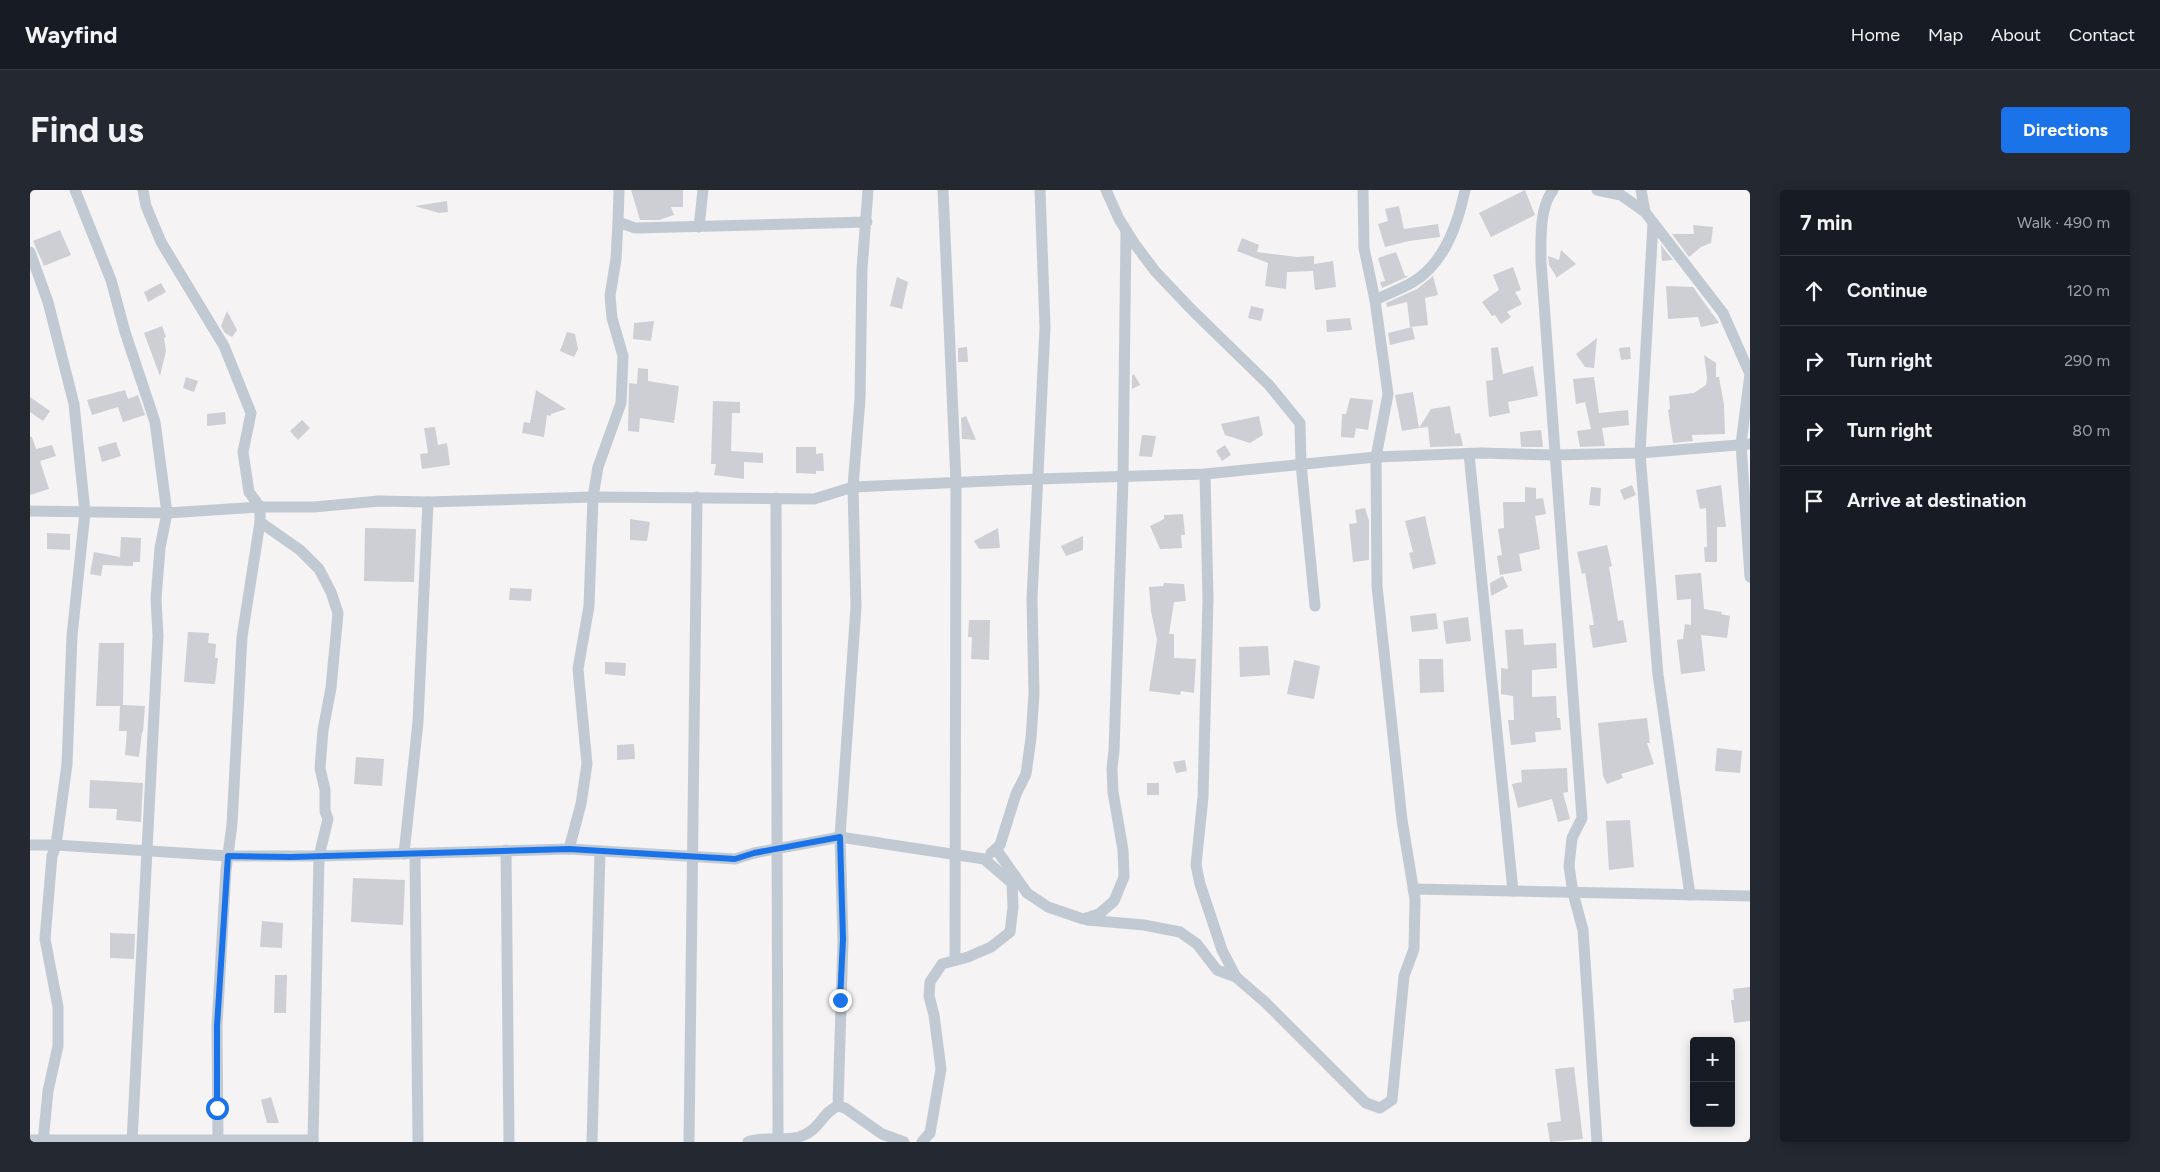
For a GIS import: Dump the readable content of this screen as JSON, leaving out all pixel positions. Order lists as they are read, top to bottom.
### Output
{
  "page": {
    "header": "Wayfind",
    "nav": [
      "Home",
      "Map",
      "About",
      "Contact"
    ],
    "buttons": "Directions",
    "title": "Find us",
    "heading": ["7 min", "Walk · 490 m"],
    "list": [
      ["Continue", "120 m"],
      ["Turn right", "290 m"],
      ["Turn right", "80 m"],
      "Arrive at destination"
    ],
    "map_buttons": ["+", "−"]
  }
}
